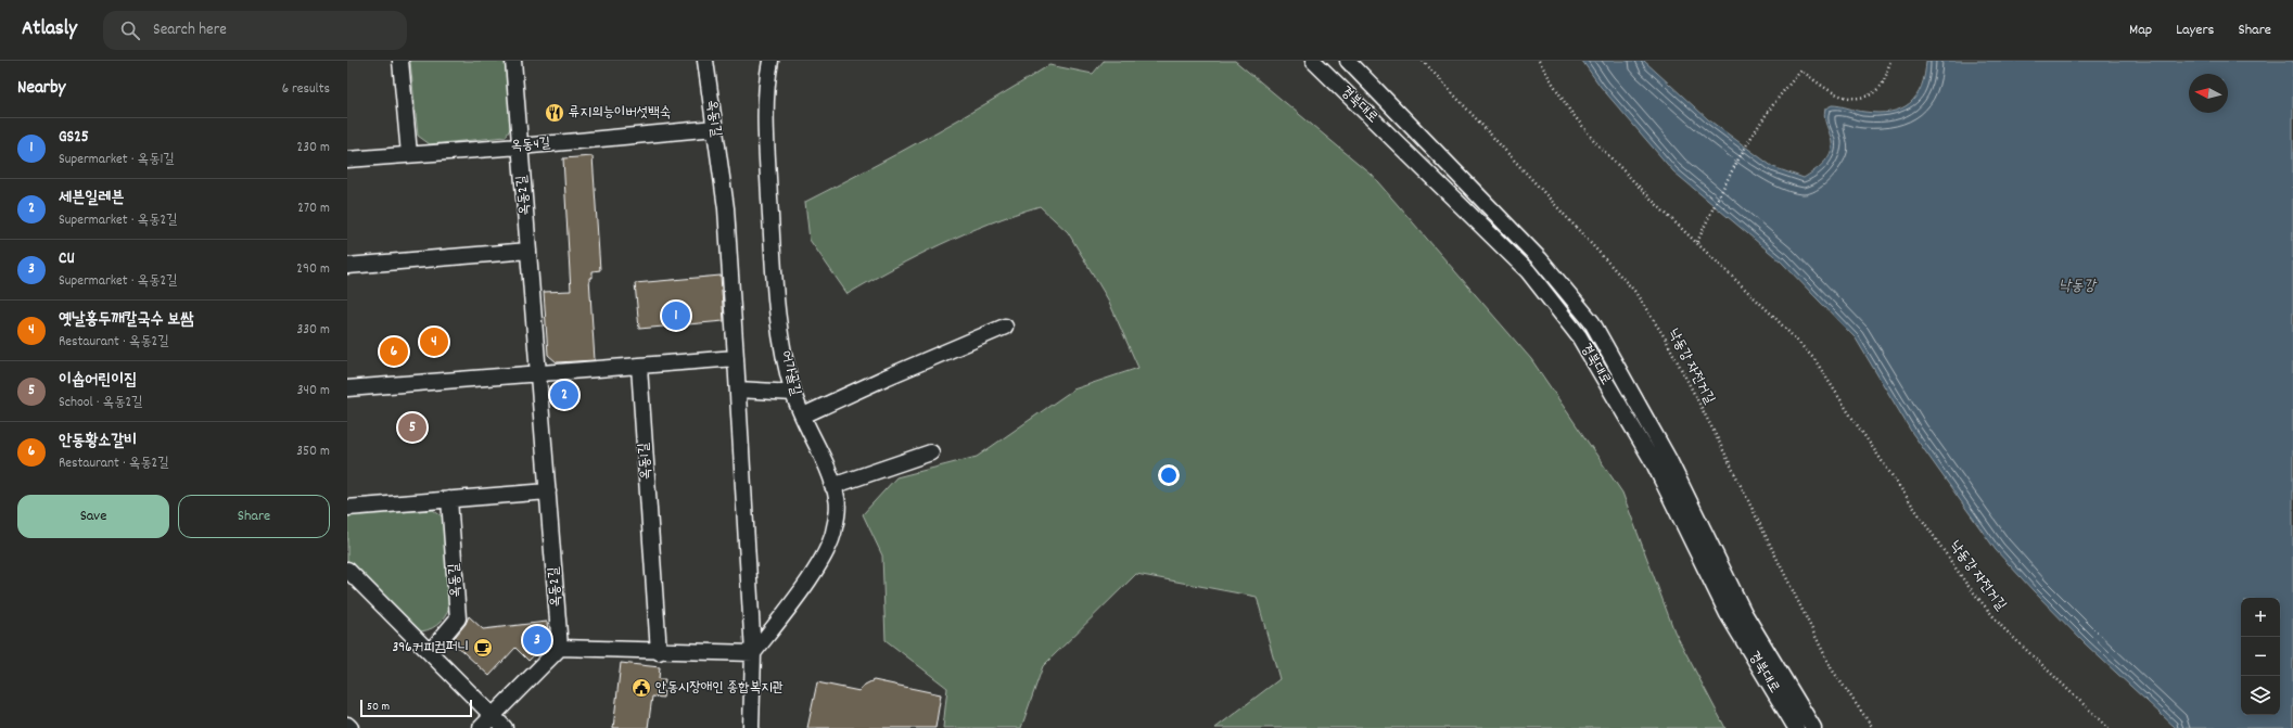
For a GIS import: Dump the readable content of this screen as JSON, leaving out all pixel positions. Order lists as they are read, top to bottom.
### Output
{
  "streets": {
    "street": [
      "경북대로",
      "옥동1길",
      "옥동4길",
      "옥동2길",
      "어가골길",
      "옥동길"
    ],
    "path": ["낙동강 자전거길"]
  },
  "crossings": [
    ["옥동1길", "옥동4길"],
    ["옥동1길", "어가골길"],
    ["옥동4길", "옥동2길"]
  ],
  "water": ["낙동강"],
  "places": {
    "restaurant": ["류지의능이버섯백숙"],
    "cafe": ["396커피컴퍼니"],
    "public building": ["안동시장애인 종합복지관"]
  },
  "scale_bar": "50 m",
  "north": "left",
  "page": {
    "header": "Atlasly",
    "search": "Search here",
    "nav": ["Map", "Layers", "Share"],
    "heading": ["Nearby", "6 results"],
    "list": [
      {
        "mark": "1",
        "name": "GS25",
        "note": "Supermarket · 옥동1길",
        "value": "230 m"
      },
      {
        "mark": "2",
        "name": "세븐일레븐",
        "note": "Supermarket · 옥동2길",
        "value": "270 m"
      },
      {
        "mark": "3",
        "name": "CU",
        "note": "Supermarket · 옥동2길",
        "value": "290 m"
      },
      {
        "mark": "4",
        "name": "옛날홍두깨칼국수 보쌈",
        "note": "Restaurant · 옥동2길",
        "value": "330 m"
      },
      {
        "mark": "5",
        "name": "이솝어린이집",
        "note": "School · 옥동2길",
        "value": "340 m"
      },
      {
        "mark": "6",
        "name": "안동황소갈비",
        "note": "Restaurant · 옥동2길",
        "value": "350 m"
      }
    ],
    "pins": [
      "1",
      "4",
      "6",
      "2",
      "5",
      "3"
    ],
    "buttons": ["Save", "Share"],
    "map_buttons": ["+", "−"],
    "scale": "50 m"
  }
}
